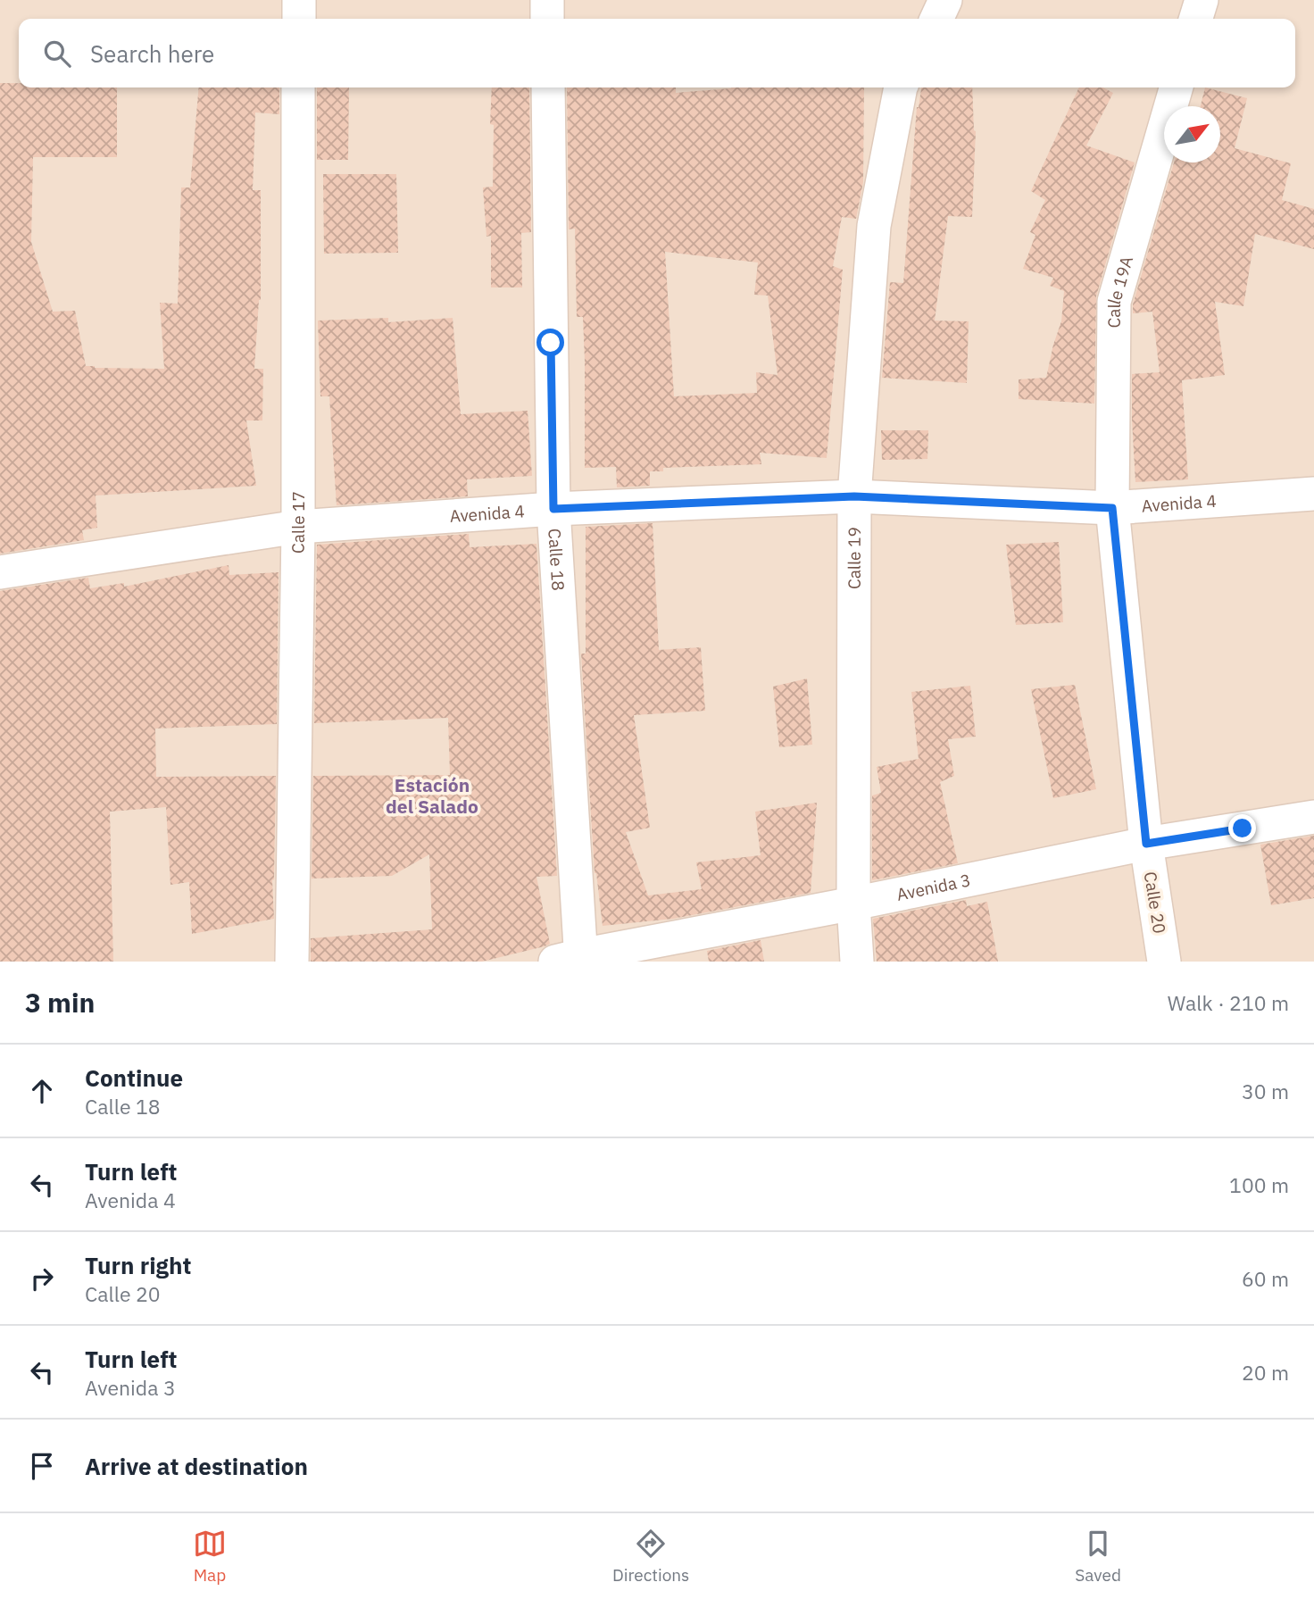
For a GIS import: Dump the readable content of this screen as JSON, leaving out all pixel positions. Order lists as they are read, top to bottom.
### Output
{
  "streets": {
    "street": [
      "Calle 19A",
      "Avenida 4",
      "Calle 17",
      "Calle 19",
      "Calle 18",
      "Avenida 3",
      "Calle 20"
    ]
  },
  "crossings": [
    ["Calle 19A", "Avenida 4"],
    ["Calle 19A", "Calle 20"],
    ["Avenida 4", "Calle 17"],
    ["Avenida 4", "Calle 19"],
    ["Avenida 4", "Calle 18"],
    ["Avenida 4", "Calle 20"],
    ["Calle 19", "Avenida 3"],
    ["Calle 18", "Avenida 3"],
    ["Avenida 3", "Calle 20"]
  ],
  "districts": ["Estación del Salado"],
  "north": "top right",
  "page": {
    "search": "Search here",
    "heading": ["3 min", "Walk · 210 m"],
    "list": [
      ["Continue", "Calle 18", "30 m"],
      ["Turn left", "Avenida 4", "100 m"],
      ["Turn right", "Calle 20", "60 m"],
      ["Turn left", "Avenida 3", "20 m"],
      "Arrive at destination"
    ],
    "nav": ["Map", "Directions", "Saved"]
  }
}
